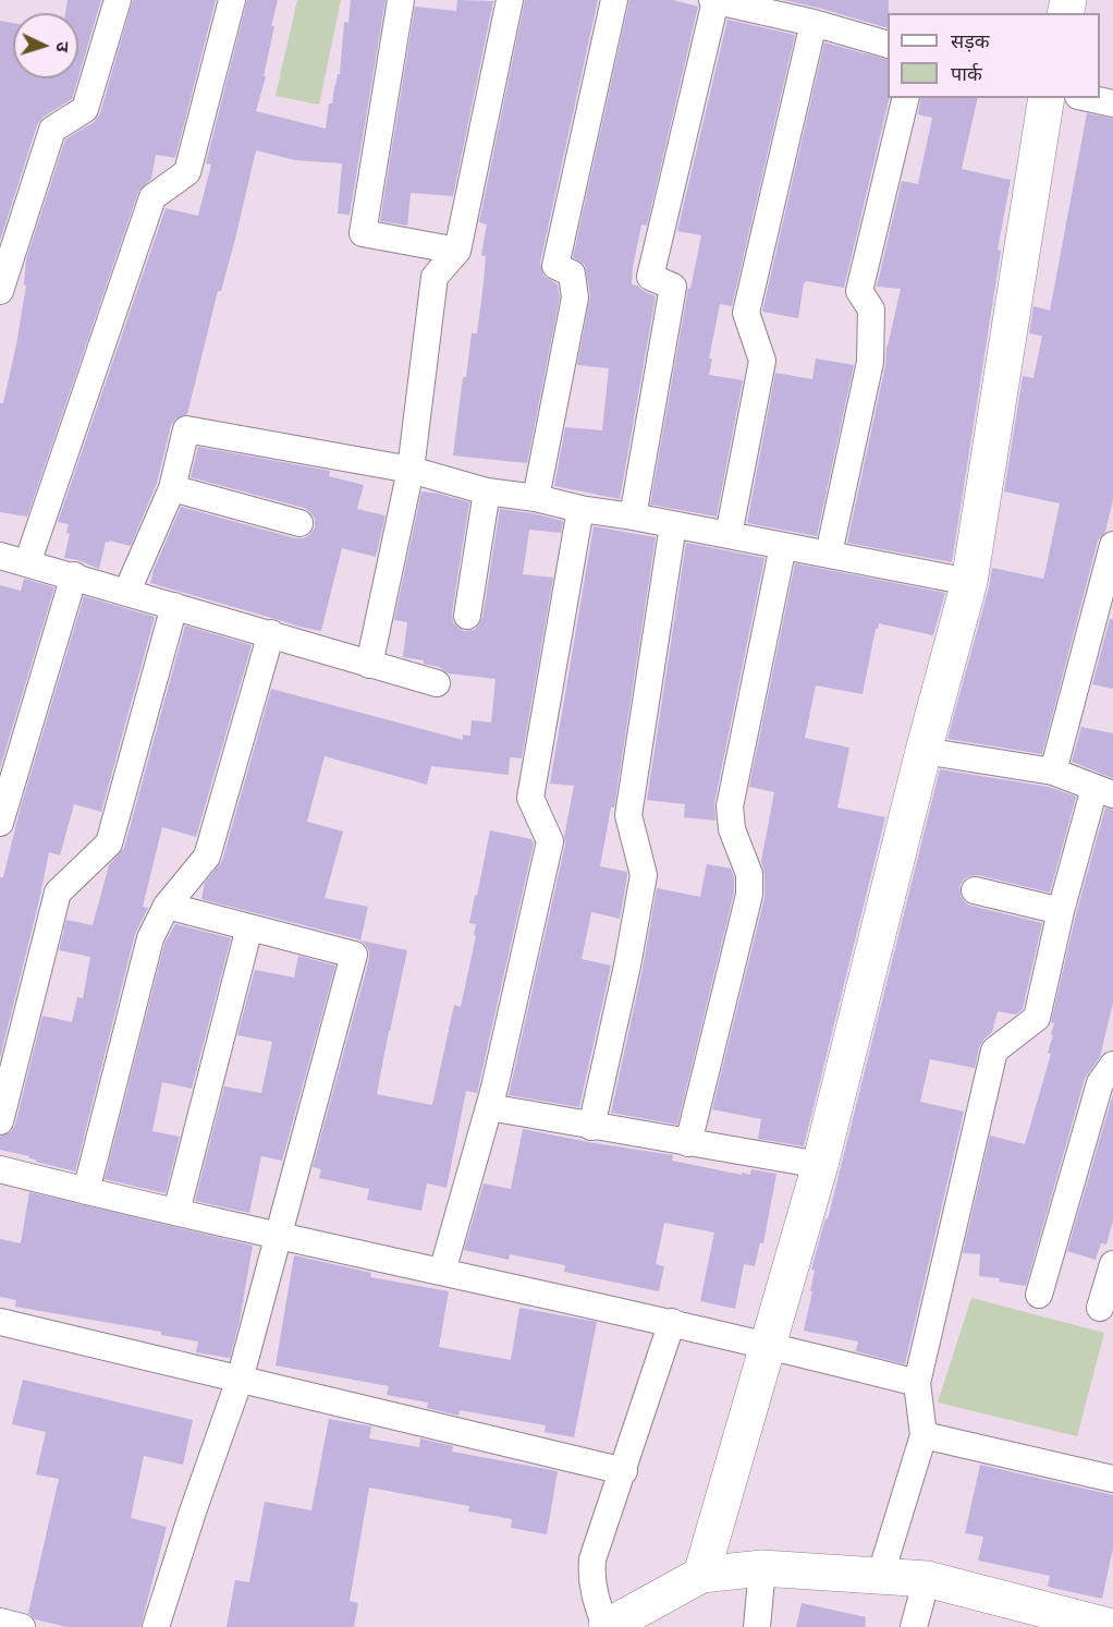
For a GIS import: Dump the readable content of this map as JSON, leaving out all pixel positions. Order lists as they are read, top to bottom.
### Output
{
  "legend": ["सड़क", "पार्क"],
  "north": "right"
}
